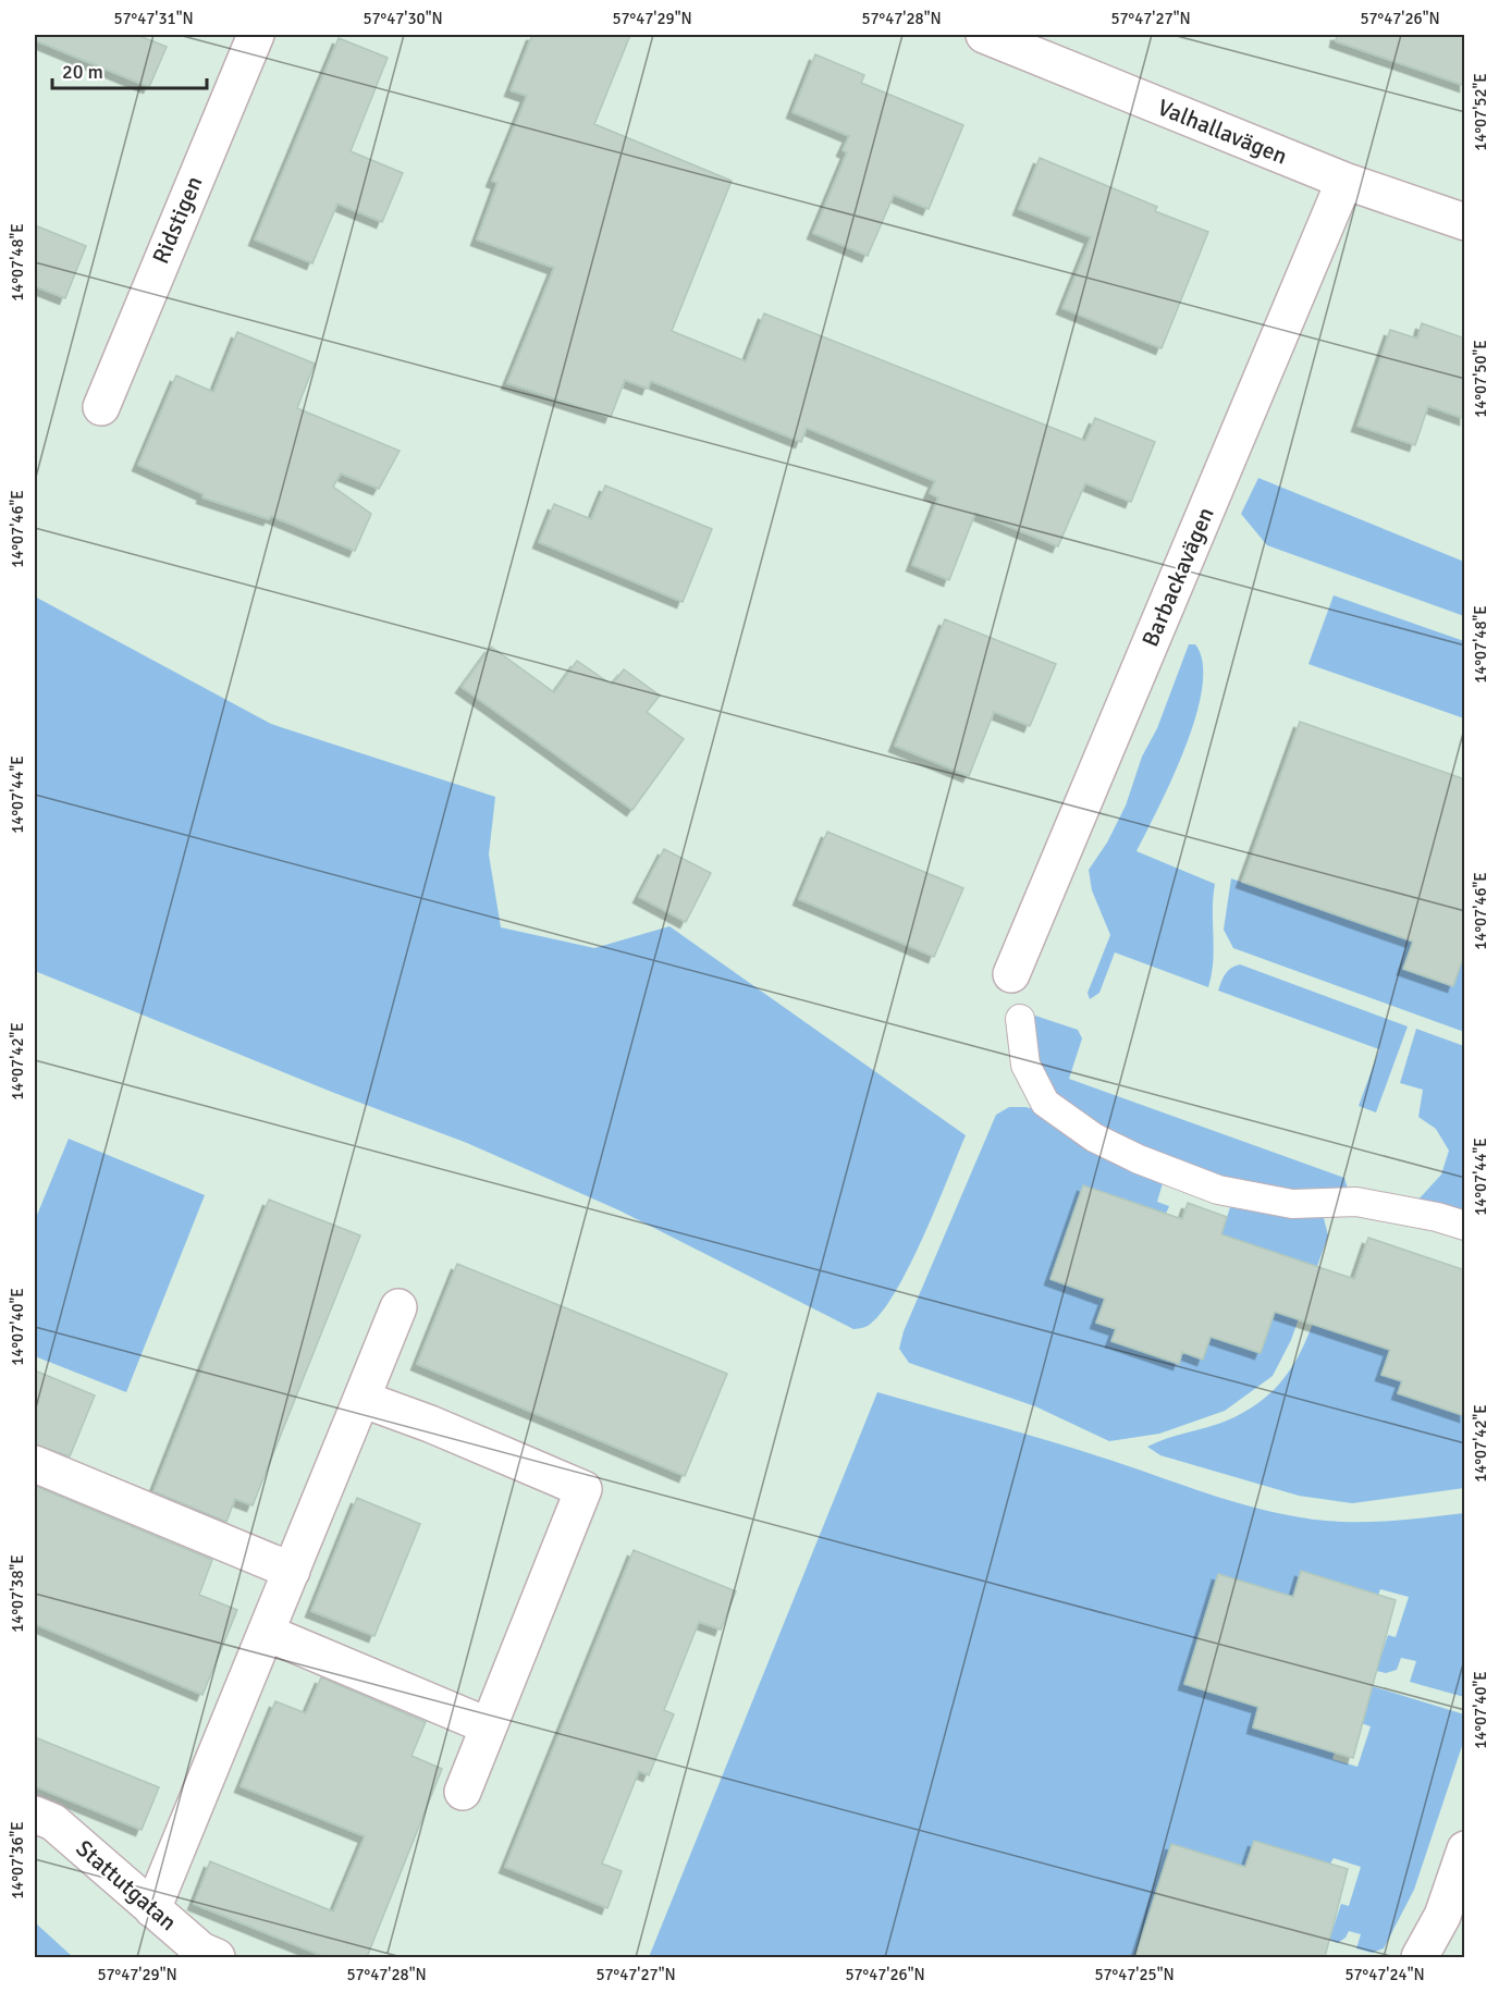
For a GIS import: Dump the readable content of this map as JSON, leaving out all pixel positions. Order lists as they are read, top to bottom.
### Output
{
  "streets": {
    "street": [
      "Valhallavägen",
      "Ridstigen",
      "Barbackavägen",
      "Stattutgatan"
    ]
  },
  "crossings": [
    ["Valhallavägen", "Barbackavägen"]
  ],
  "scale_bar": "20 m",
  "coordinates": [
    "57°47'31\"N",
    "57°47'30\"N",
    "57°47'29\"N",
    "57°47'28\"N",
    "57°47'27\"N",
    "57°47'26\"N",
    "14°07'52\"E",
    "14°07'48\"E",
    "14°07'50\"E",
    "14°07'46\"E",
    "14°07'44\"E",
    "14°07'42\"E",
    "14°07'40\"E",
    "14°07'38\"E",
    "14°07'36\"E",
    "57°47'25\"N",
    "57°47'24\"N"
  ]
}
